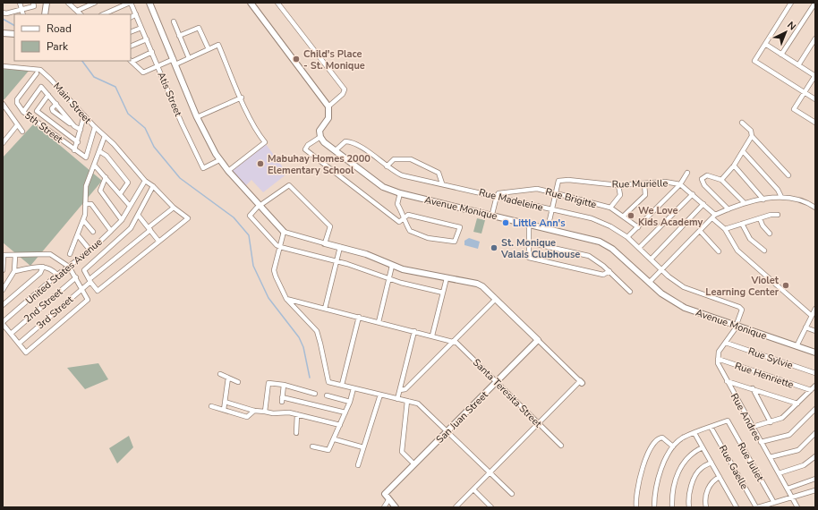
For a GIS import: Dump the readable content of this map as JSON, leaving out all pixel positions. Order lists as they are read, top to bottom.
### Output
{
  "streets": {
    "street": [
      "Atis Street",
      "Main Street",
      "5th Street",
      "Rue Murielle",
      "Rue Brigitte",
      "Rue Madeleine",
      "Avenue Monique",
      "United States Avenue",
      "2nd Street",
      "3rd Street",
      "Rue Sylvie",
      "Rue Henriette",
      "Santa Teresita Street",
      "San Juan Street",
      "Rue Andree",
      "Rue Juliet",
      "Rue Gaelle"
    ]
  },
  "crossings": [
    ["Main Street", "5th Street"],
    ["Main Street", "United States Avenue"],
    ["Rue Murielle", "Rue Brigitte"],
    ["Rue Murielle", "Rue Madeleine"],
    ["Rue Murielle", "Avenue Monique"],
    ["Rue Brigitte", "Rue Madeleine"],
    ["Rue Madeleine", "Avenue Monique"],
    ["Rue Henriette", "Rue Andree"],
    ["Santa Teresita Street", "San Juan Street"],
    ["Rue Juliet", "Rue Gaelle"]
  ],
  "places": [
    "Child's Place - St. Monique",
    "Mabuhay Homes 2000 Elementary School",
    "We Love Kids Academy",
    "Little Ann's",
    "St. Monique Valais Clubhouse",
    "Violet Learning Center"
  ],
  "legend": ["Road", "Park"],
  "north": "top right"
}
